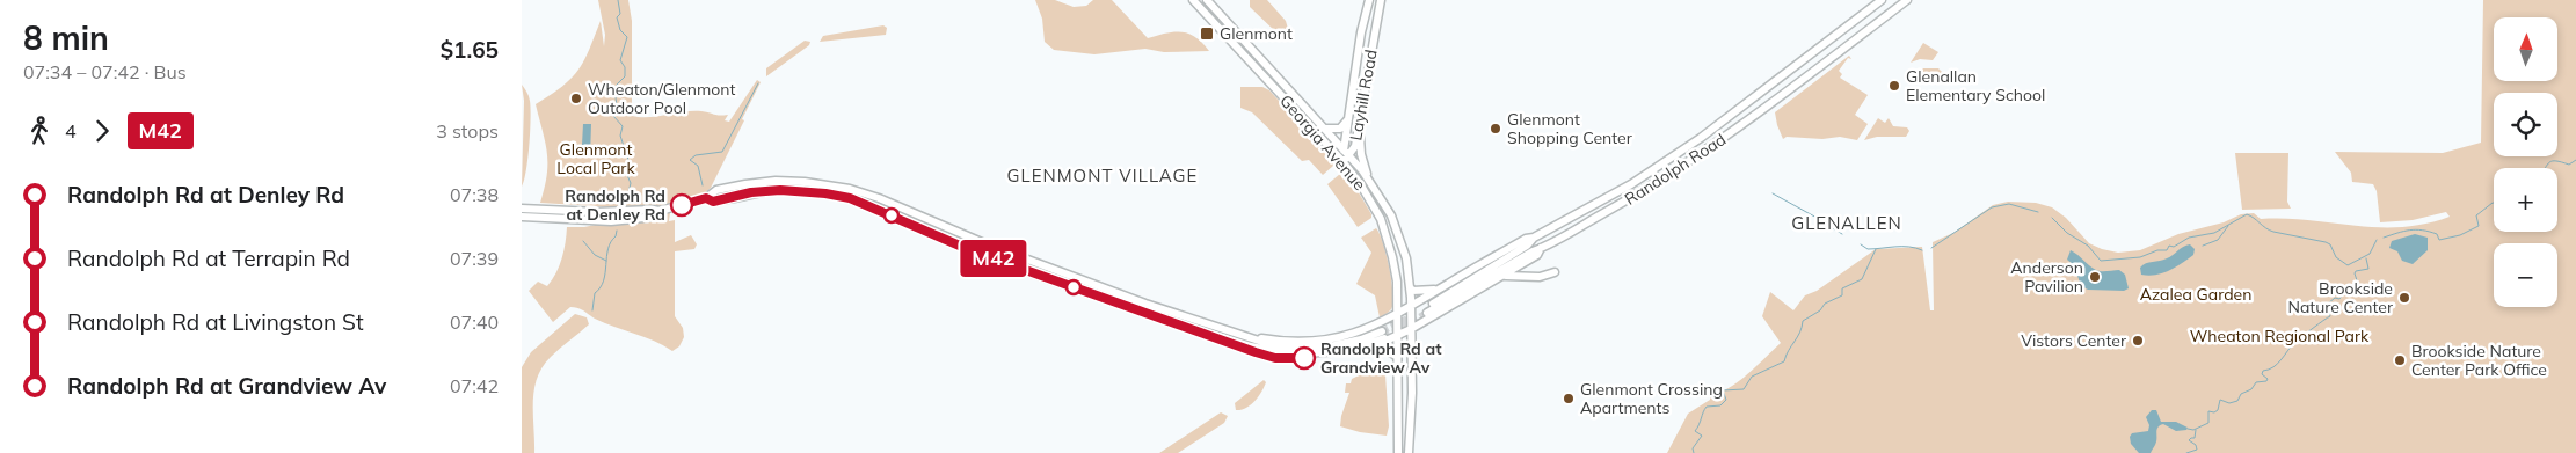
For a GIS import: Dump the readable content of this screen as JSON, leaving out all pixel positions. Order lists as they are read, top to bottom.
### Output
{
  "streets": {
    "main road": ["Layhill Road", "Georgia Avenue", "Randolph Road"]
  },
  "crossings": [
    ["Layhill Road", "Georgia Avenue"]
  ],
  "districts": ["GLENMONT VILLAGE", "GLENALLEN"],
  "parks": ["Glenmont Local Park", "Azalea Garden", "Wheaton Regional Park"],
  "places": {
    "transit": ["Glenmont"],
    "other": [
      "Glenallan Elementary School",
      "Wheaton/Glenmont Outdoor Pool",
      "Glenmont Shopping Center",
      "Randolph Rd at Denley Rd",
      "Anderson Pavilion",
      "Brookside Nature Center",
      "Vistors Center",
      "Randolph Rd at Grandview Av",
      "Brookside Nature Center Park Office",
      "Glenmont Crossing Apartments"
    ]
  },
  "lines": ["bus line M42"],
  "north": "top",
  "page": {
    "heading": ["8 min", "07:34 – 07:42 · Bus", "$1.65"],
    "on_map": "M42",
    "map_buttons": ["+", "−"],
    "legs": ["4", "M42", "3 stops"],
    "list": [
      {
        "name": "Randolph Rd at Denley Rd",
        "value": "07:38"
      },
      {
        "name": "Randolph Rd at Terrapin Rd",
        "value": "07:39"
      },
      {
        "name": "Randolph Rd at Livingston St",
        "value": "07:40"
      },
      {
        "name": "Randolph Rd at Grandview Av",
        "value": "07:42"
      }
    ]
  }
}
